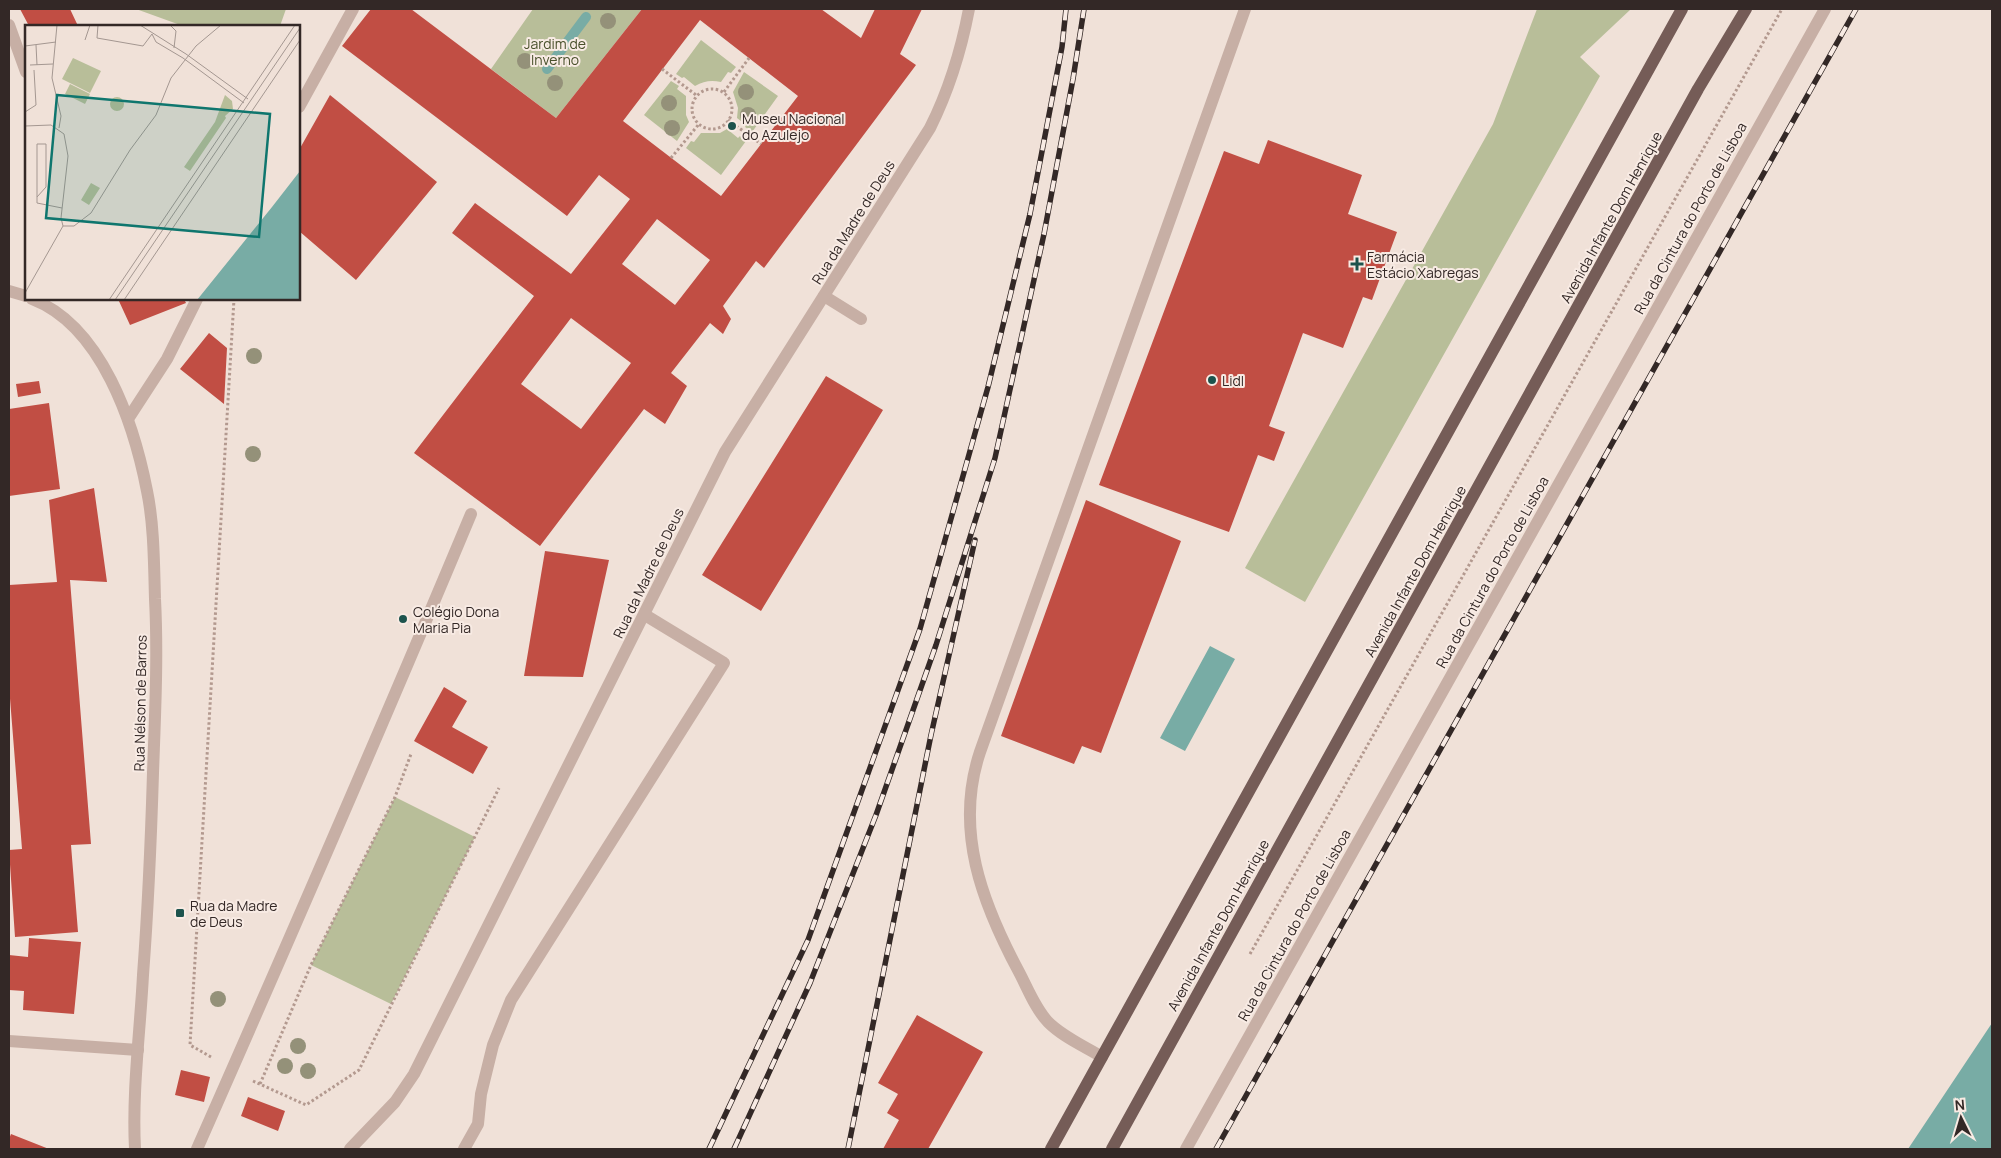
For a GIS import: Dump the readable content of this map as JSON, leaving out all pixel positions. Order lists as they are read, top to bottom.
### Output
{
  "streets": {
    "main road": ["Avenida Infante Dom Henrique"],
    "street": ["Rua da Cintura do Porto de Lisboa", "Rua da Madre de Deus", "Rua Nélson de Barros"]
  },
  "parks": ["Jardim de Inverno"],
  "places": {
    "other": ["Museu Nacional do Azulejo", "Lidl", "Colégio Dona Maria Pia"],
    "health": ["Farmácia Estácio Xabregas"],
    "transit": ["Rua da Madre de Deus"]
  },
  "north": "top"
}
